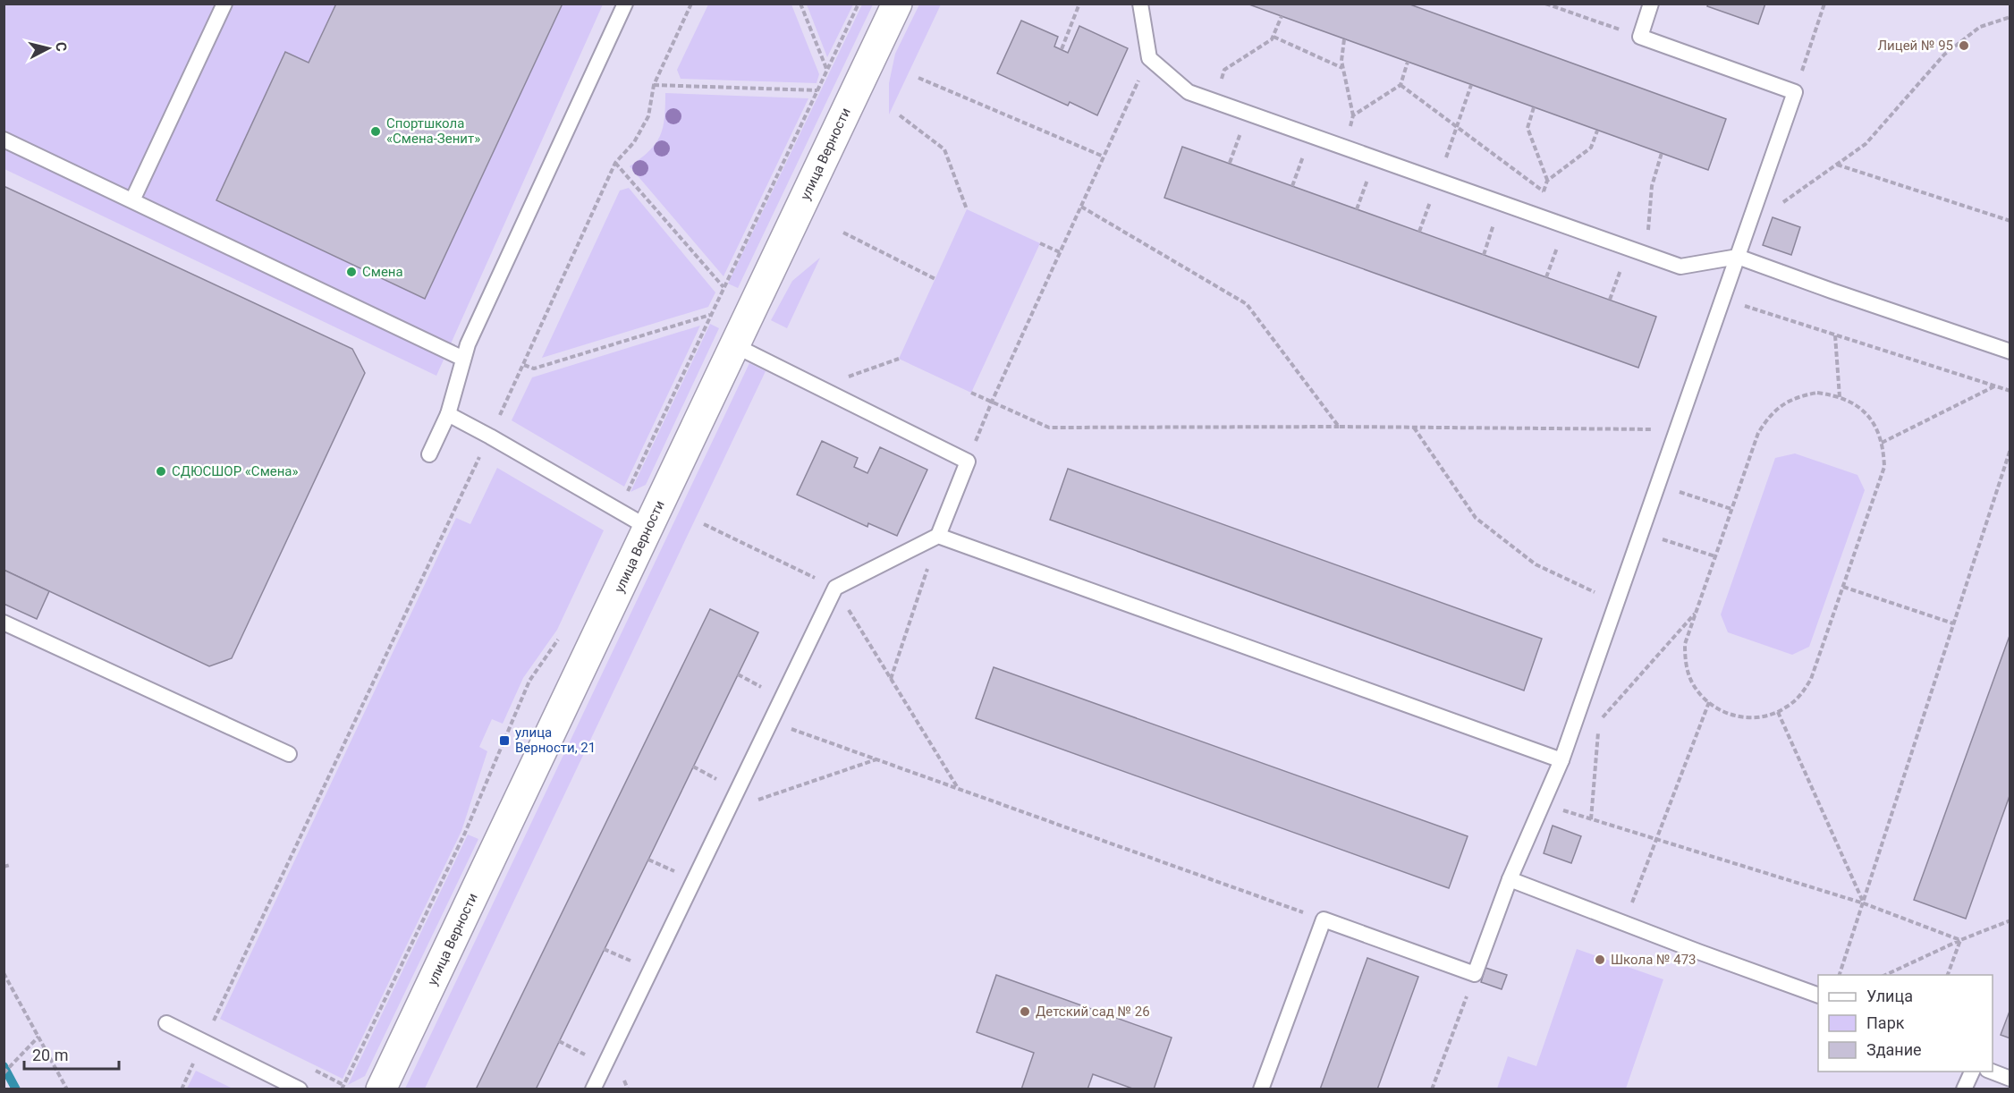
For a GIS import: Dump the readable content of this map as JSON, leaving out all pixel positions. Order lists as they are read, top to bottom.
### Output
{
  "streets": {
    "street": ["улица Верности"]
  },
  "places": {
    "other": [
      "Лицей № 95",
      "Спортшкола «Смена-Зенит»",
      "Смена",
      "СДЮСШОР «Смена»",
      "Школа № 473",
      "Детский сад № 26"
    ],
    "transit": ["улица Верности, 21"]
  },
  "legend": ["Улица", "Парк", "Здание"],
  "scale_bar": "20 m",
  "north": "right"
}
